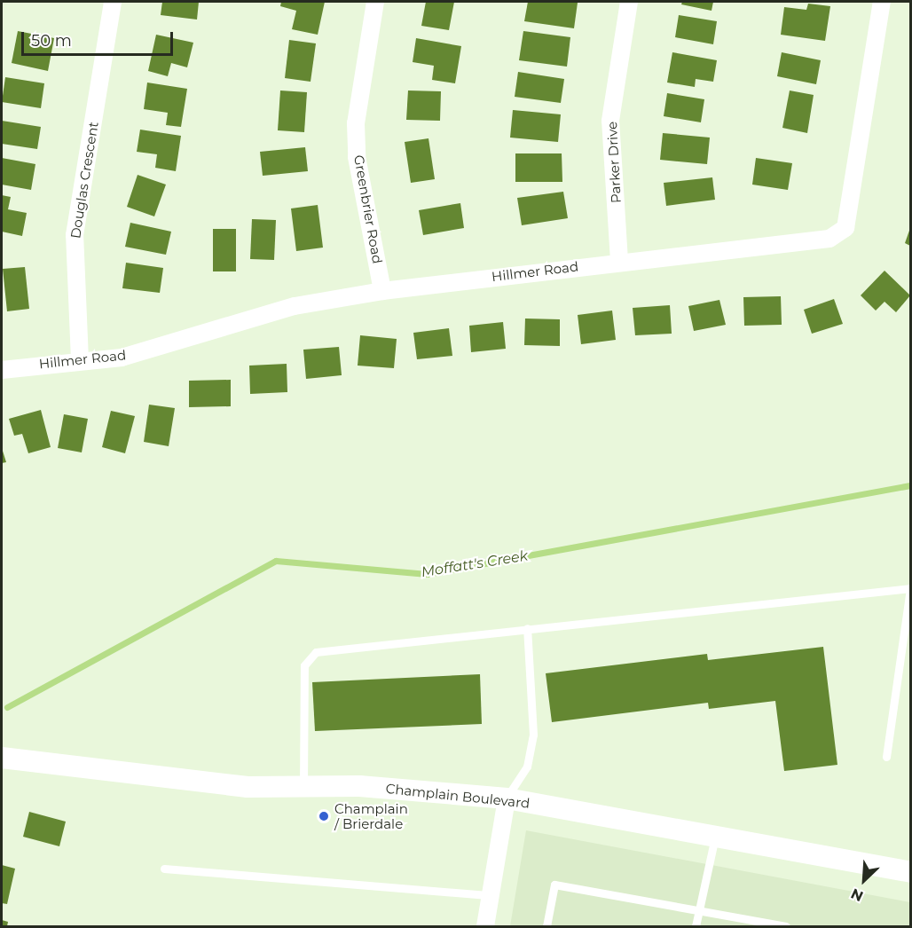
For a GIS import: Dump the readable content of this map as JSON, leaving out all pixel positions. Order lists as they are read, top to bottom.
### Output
{
  "streets": {
    "street": [
      "Parker Drive",
      "Douglas Crescent",
      "Greenbrier Road",
      "Hillmer Road",
      "Champlain Boulevard"
    ]
  },
  "crossings": [
    ["Parker Drive", "Hillmer Road"],
    ["Douglas Crescent", "Hillmer Road"],
    ["Greenbrier Road", "Hillmer Road"]
  ],
  "water": ["Moffatt's Creek"],
  "places": ["Champlain / Brierdale"],
  "scale_bar": "50 m",
  "north": "bottom left"
}
